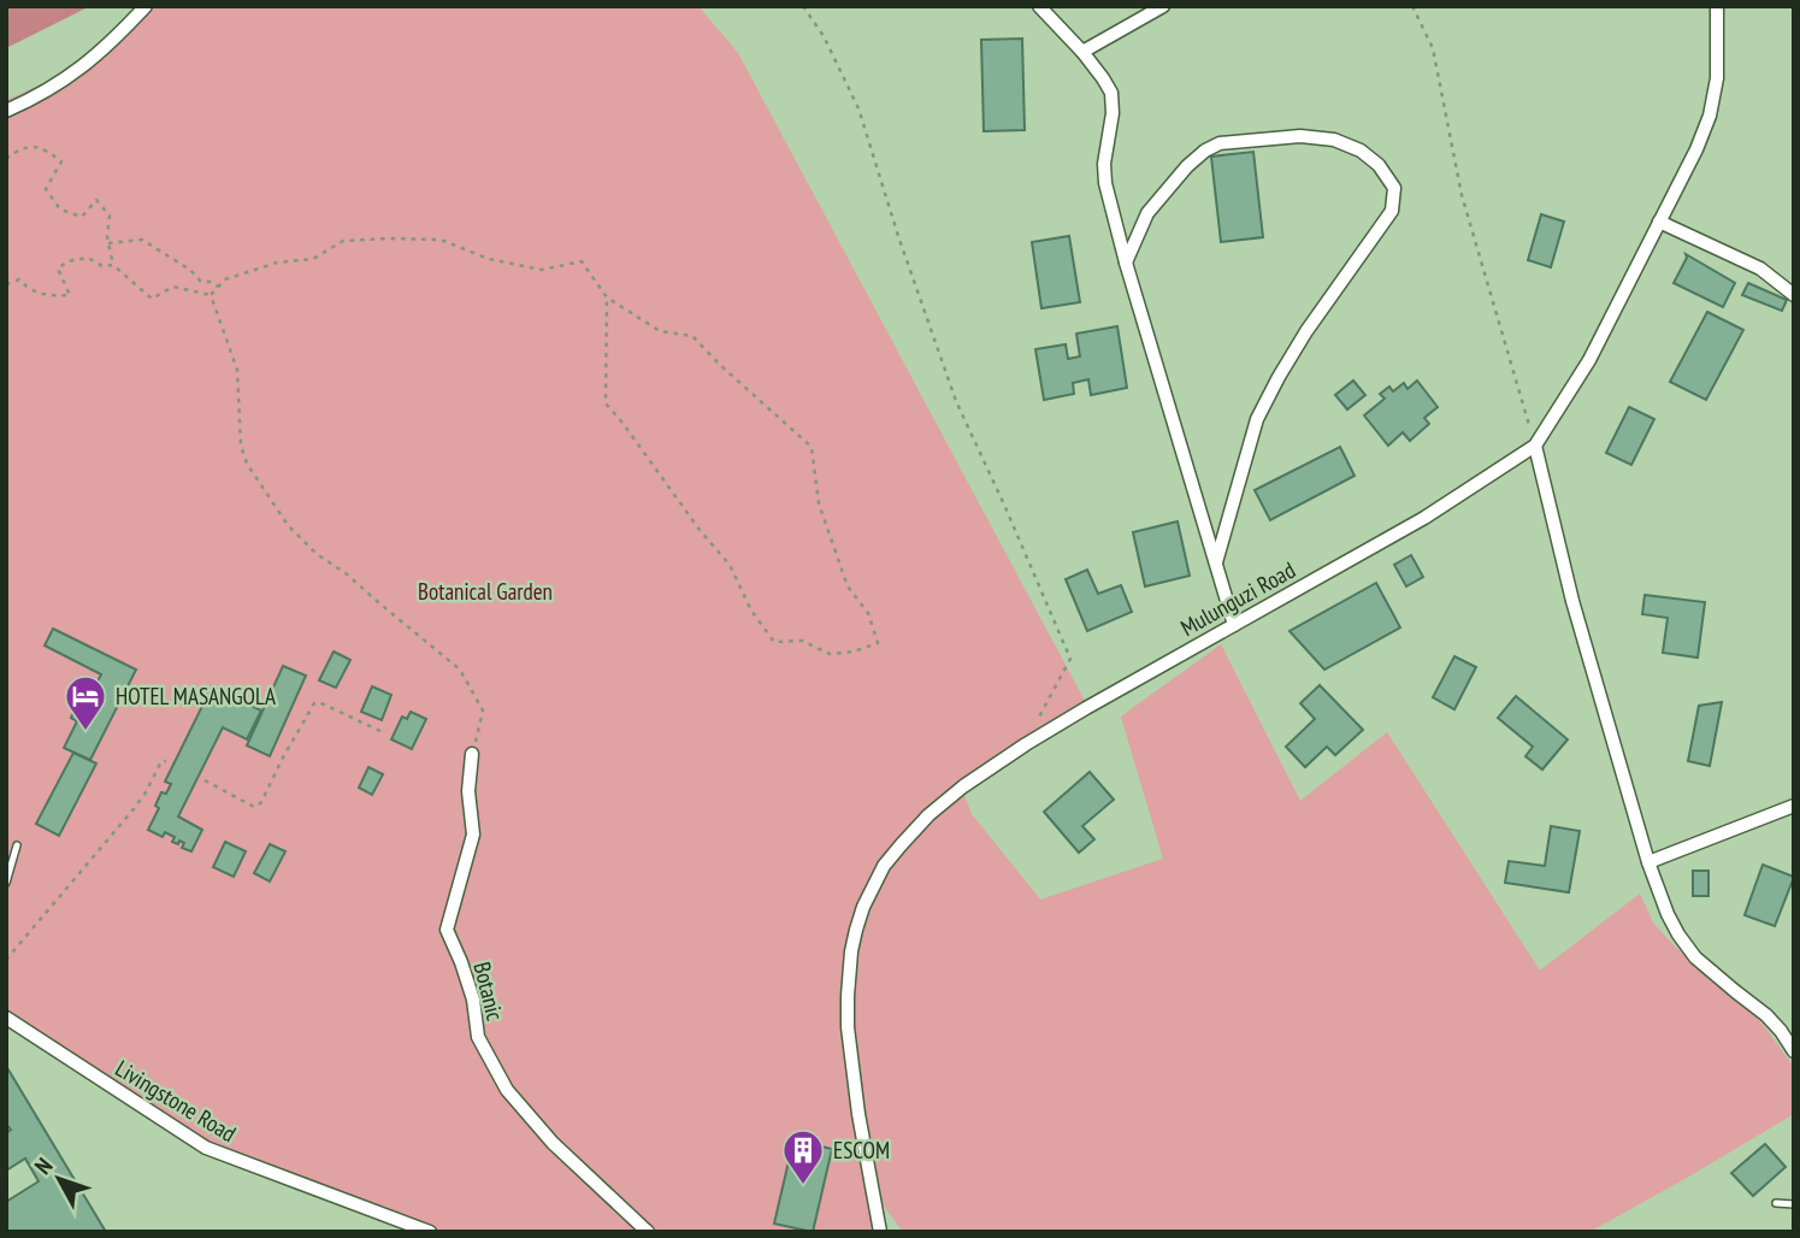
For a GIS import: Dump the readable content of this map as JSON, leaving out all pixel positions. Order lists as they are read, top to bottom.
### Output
{
  "streets": {
    "street": ["Mulunguzi Road", "Botanic", "Livingstone Road"]
  },
  "parks": ["Botanical Garden"],
  "places": {
    "hotel": ["HOTEL MASANGOLA"],
    "building": ["ESCOM"]
  },
  "north": "top left"
}
